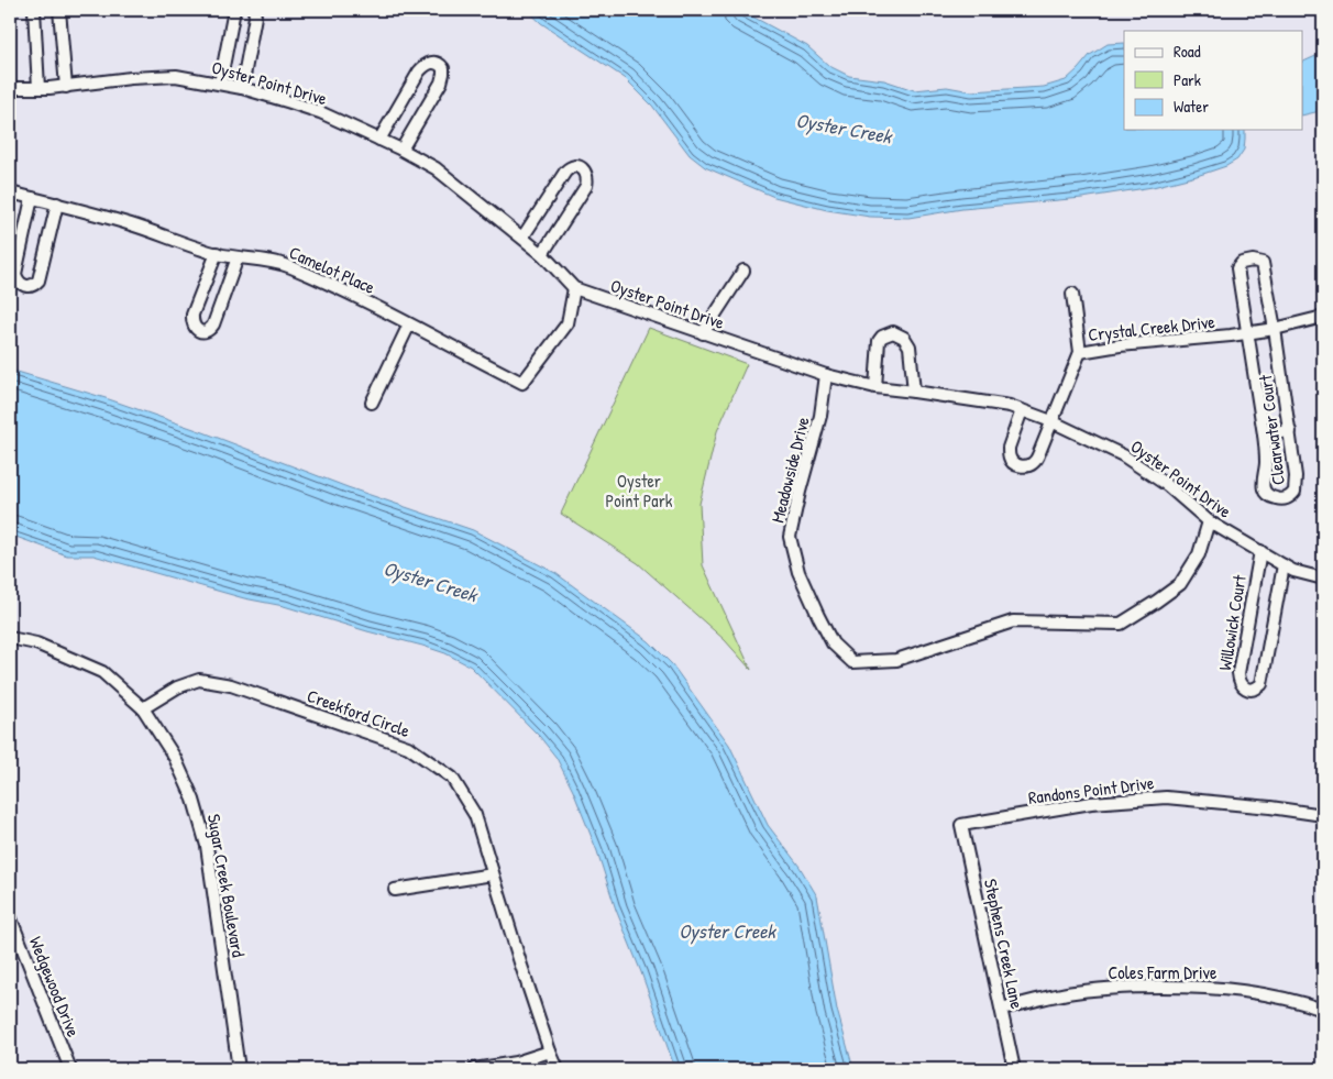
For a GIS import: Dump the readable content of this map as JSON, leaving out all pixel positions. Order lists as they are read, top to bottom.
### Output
{
  "streets": {
    "street": [
      "Oyster Point Drive",
      "Camelot Place",
      "Crystal Creek Drive",
      "Clearwater Court",
      "Meadowside Drive",
      "Willowick Court",
      "Creekford Circle",
      "Randons Point Drive",
      "Sugar Creek Boulevard",
      "Stephens Creek Lane",
      "Coles Farm Drive",
      "Wedgewood Drive"
    ]
  },
  "crossings": [
    ["Oyster Point Drive", "Camelot Place"],
    ["Oyster Point Drive", "Crystal Creek Drive"],
    ["Oyster Point Drive", "Meadowside Drive"],
    ["Oyster Point Drive", "Willowick Court"],
    ["Crystal Creek Drive", "Clearwater Court"],
    ["Creekford Circle", "Sugar Creek Boulevard"],
    ["Randons Point Drive", "Stephens Creek Lane"],
    ["Stephens Creek Lane", "Coles Farm Drive"]
  ],
  "water": ["Oyster Creek"],
  "parks": ["Oyster Point Park"],
  "legend": ["Road", "Park", "Water"]
}
